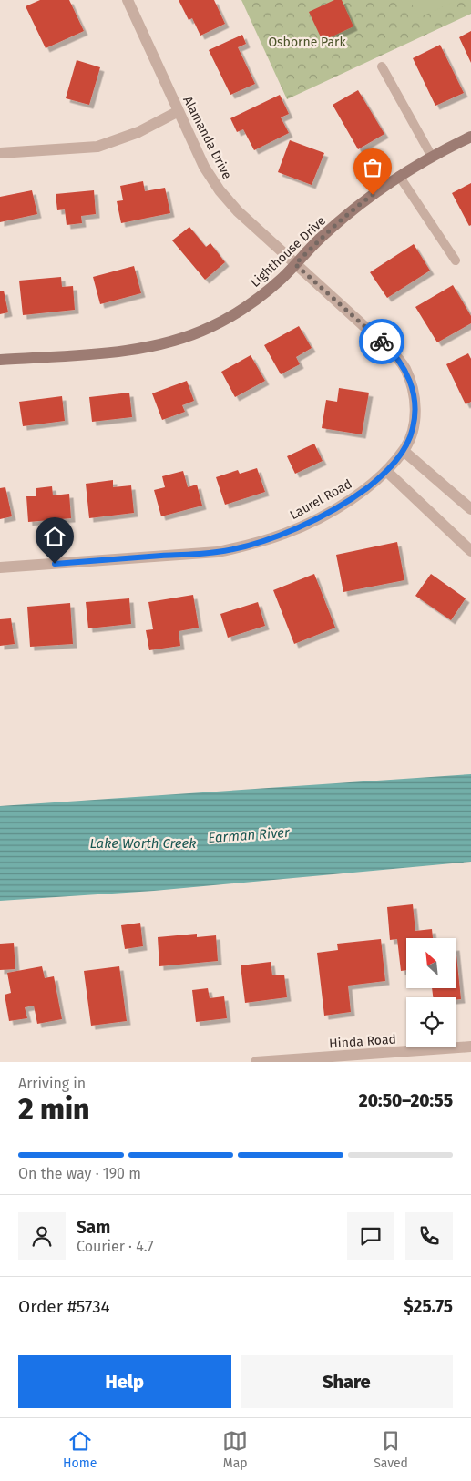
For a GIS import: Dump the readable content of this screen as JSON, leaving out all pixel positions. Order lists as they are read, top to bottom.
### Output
{
  "streets": {
    "street": [
      "Alamanda Drive",
      "Lighthouse Drive",
      "Laurel Road",
      "Hinda Road"
    ]
  },
  "crossings": [
    ["Alamanda Drive", "Lighthouse Drive"],
    ["Alamanda Drive", "Laurel Road"],
    ["Lighthouse Drive", "Laurel Road"]
  ],
  "water": ["Earman River", "Lake Worth Creek"],
  "parks": ["Osborne Park"],
  "north": "top left",
  "page": {
    "heading": ["2 min", "Arriving in", "20:50–20:55"],
    "panel": [
      "Sam",
      "Courier · 4.7",
      "Order #5734",
      "$25.75"
    ],
    "bar": "On the way · 190 m",
    "buttons": ["Help", "Share"],
    "tabs": ["Home", "Map", "Saved"]
  }
}
